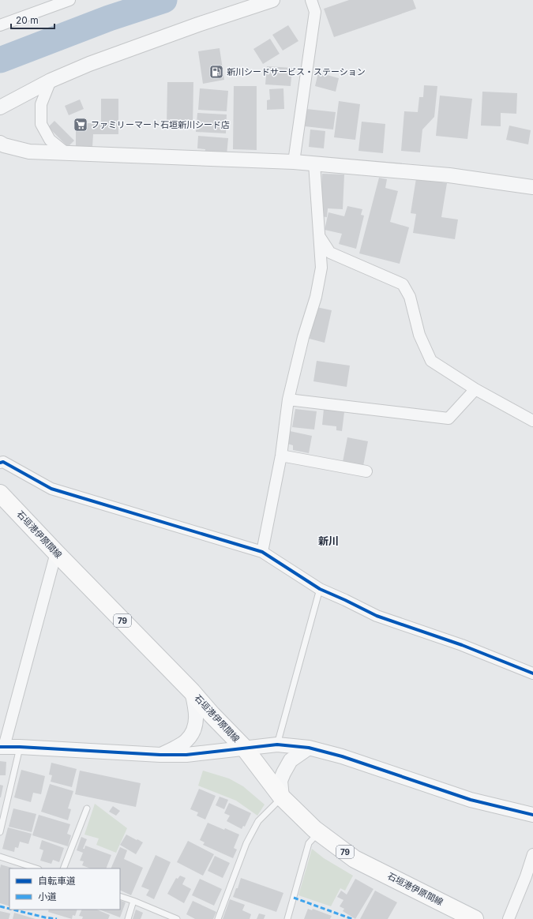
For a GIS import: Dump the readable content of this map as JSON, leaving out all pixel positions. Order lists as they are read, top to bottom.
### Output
{
  "streets": {
    "main road": ["石垣港伊原間線", "79"]
  },
  "districts": ["新川"],
  "places": {
    "fuel station": ["新川シードサービス・ステーション"],
    "supermarket": ["ファミリーマート石垣新川シード店"]
  },
  "legend": ["自転車道", "小道"],
  "scale_bar": "20 m"
}
